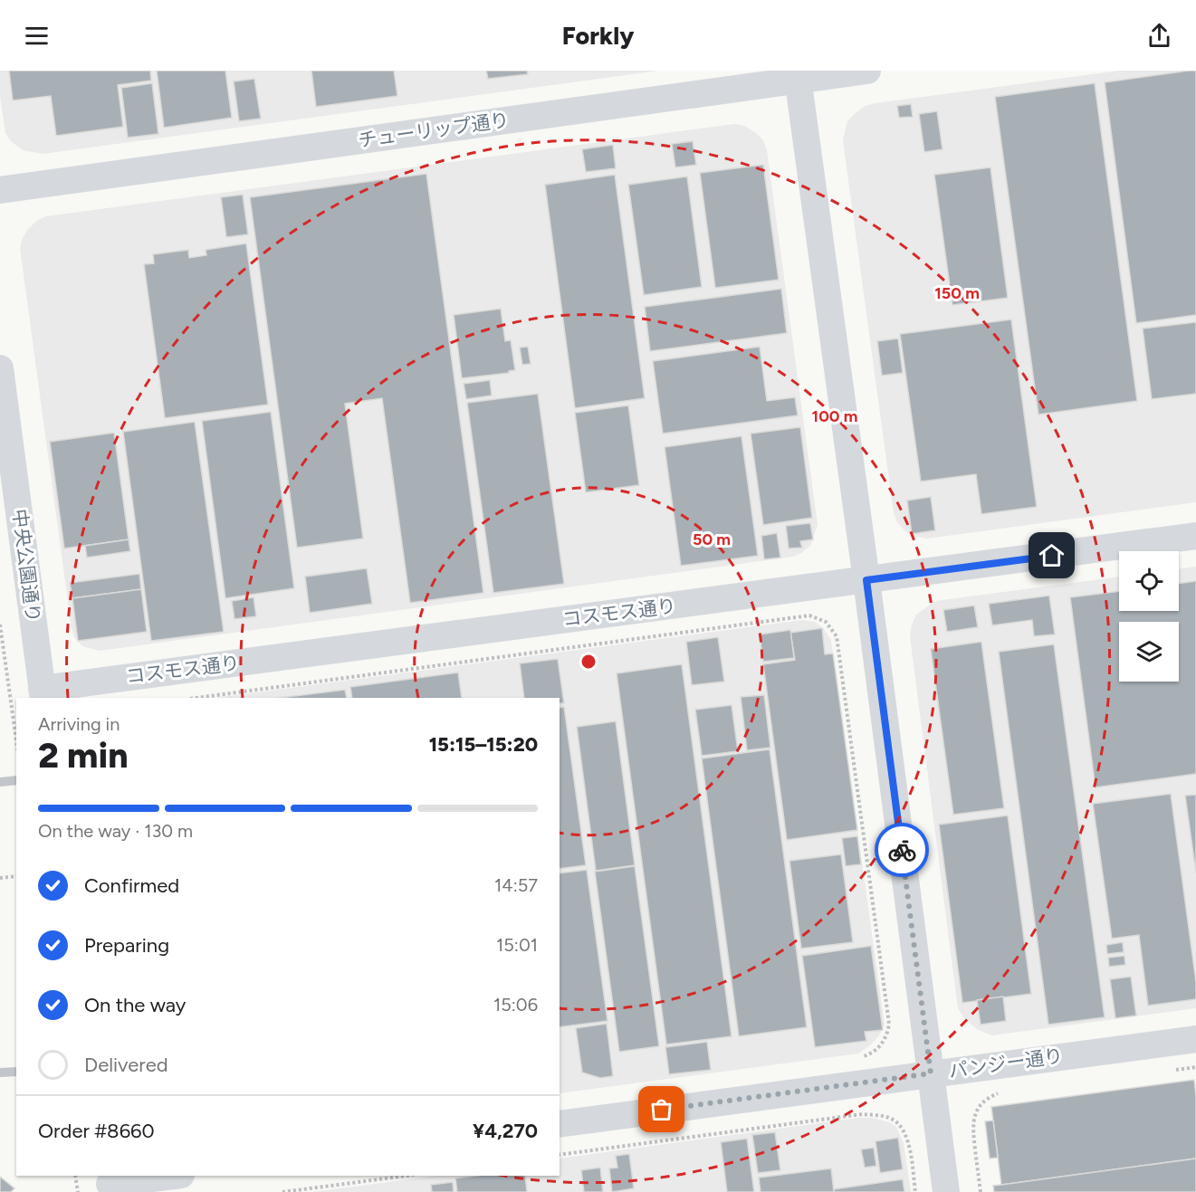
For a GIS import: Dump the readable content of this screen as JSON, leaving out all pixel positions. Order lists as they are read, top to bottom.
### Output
{
  "streets": {
    "street": [
      "チューリップ通り",
      "中央公園通り",
      "コスモス通り",
      "パンジー通り"
    ]
  },
  "crossings": [
    ["中央公園通り", "コスモス通り"]
  ],
  "page": {
    "header": "Forkly",
    "heading": ["2 min", "Arriving in", "15:15–15:20"],
    "panel": ["Order #8660", "¥4,270"],
    "bar": "On the way · 130 m",
    "list": [
      ["Confirmed", "14:57"],
      ["Preparing", "15:01"],
      ["On the way", "15:06"],
      "Delivered"
    ]
  },
  "rings": ["150 m", "100 m", "50 m"]
}
